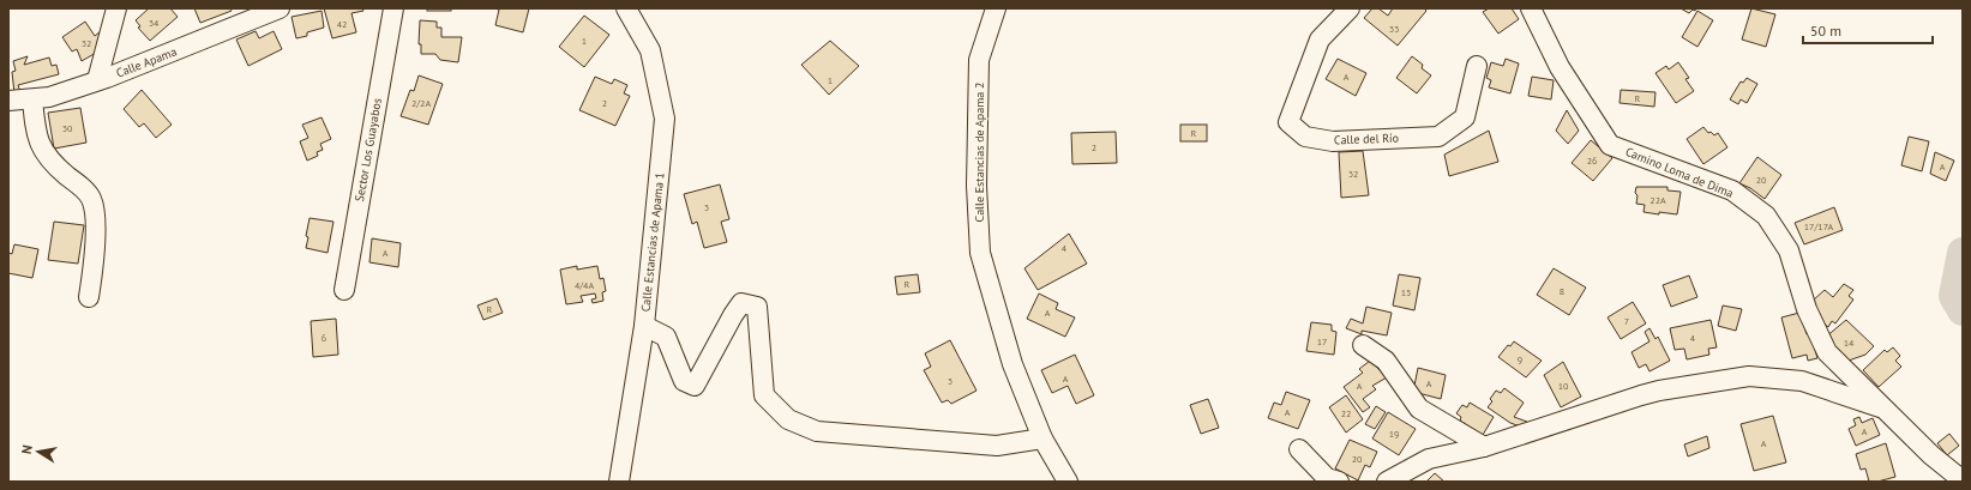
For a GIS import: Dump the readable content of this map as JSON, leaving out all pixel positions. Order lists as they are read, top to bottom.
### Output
{
  "streets": {
    "street": [
      "Calle Apama",
      "Calle del Río",
      "Sector Los Guayabos",
      "Calle Estancias de Apama 2",
      "Camino Loma de Dima",
      "Calle Estancias de Apama 1"
    ]
  },
  "house_numbers": [
    "34",
    "42",
    "33",
    "1",
    "32",
    "A",
    "1",
    "R",
    "2/2A",
    "2",
    "30",
    "R",
    "2",
    "26",
    "A",
    "32",
    "20",
    "22A",
    "3",
    "17/17A",
    "4",
    "A",
    "R",
    "4/4A",
    "8",
    "15",
    "R",
    "A",
    "7",
    "6",
    "4",
    "17",
    "14",
    "9",
    "A",
    "3",
    "A",
    "A",
    "10",
    "A",
    "22",
    "A",
    "19",
    "A",
    "20"
  ],
  "scale_bar": "50 m",
  "north": "left"
}
